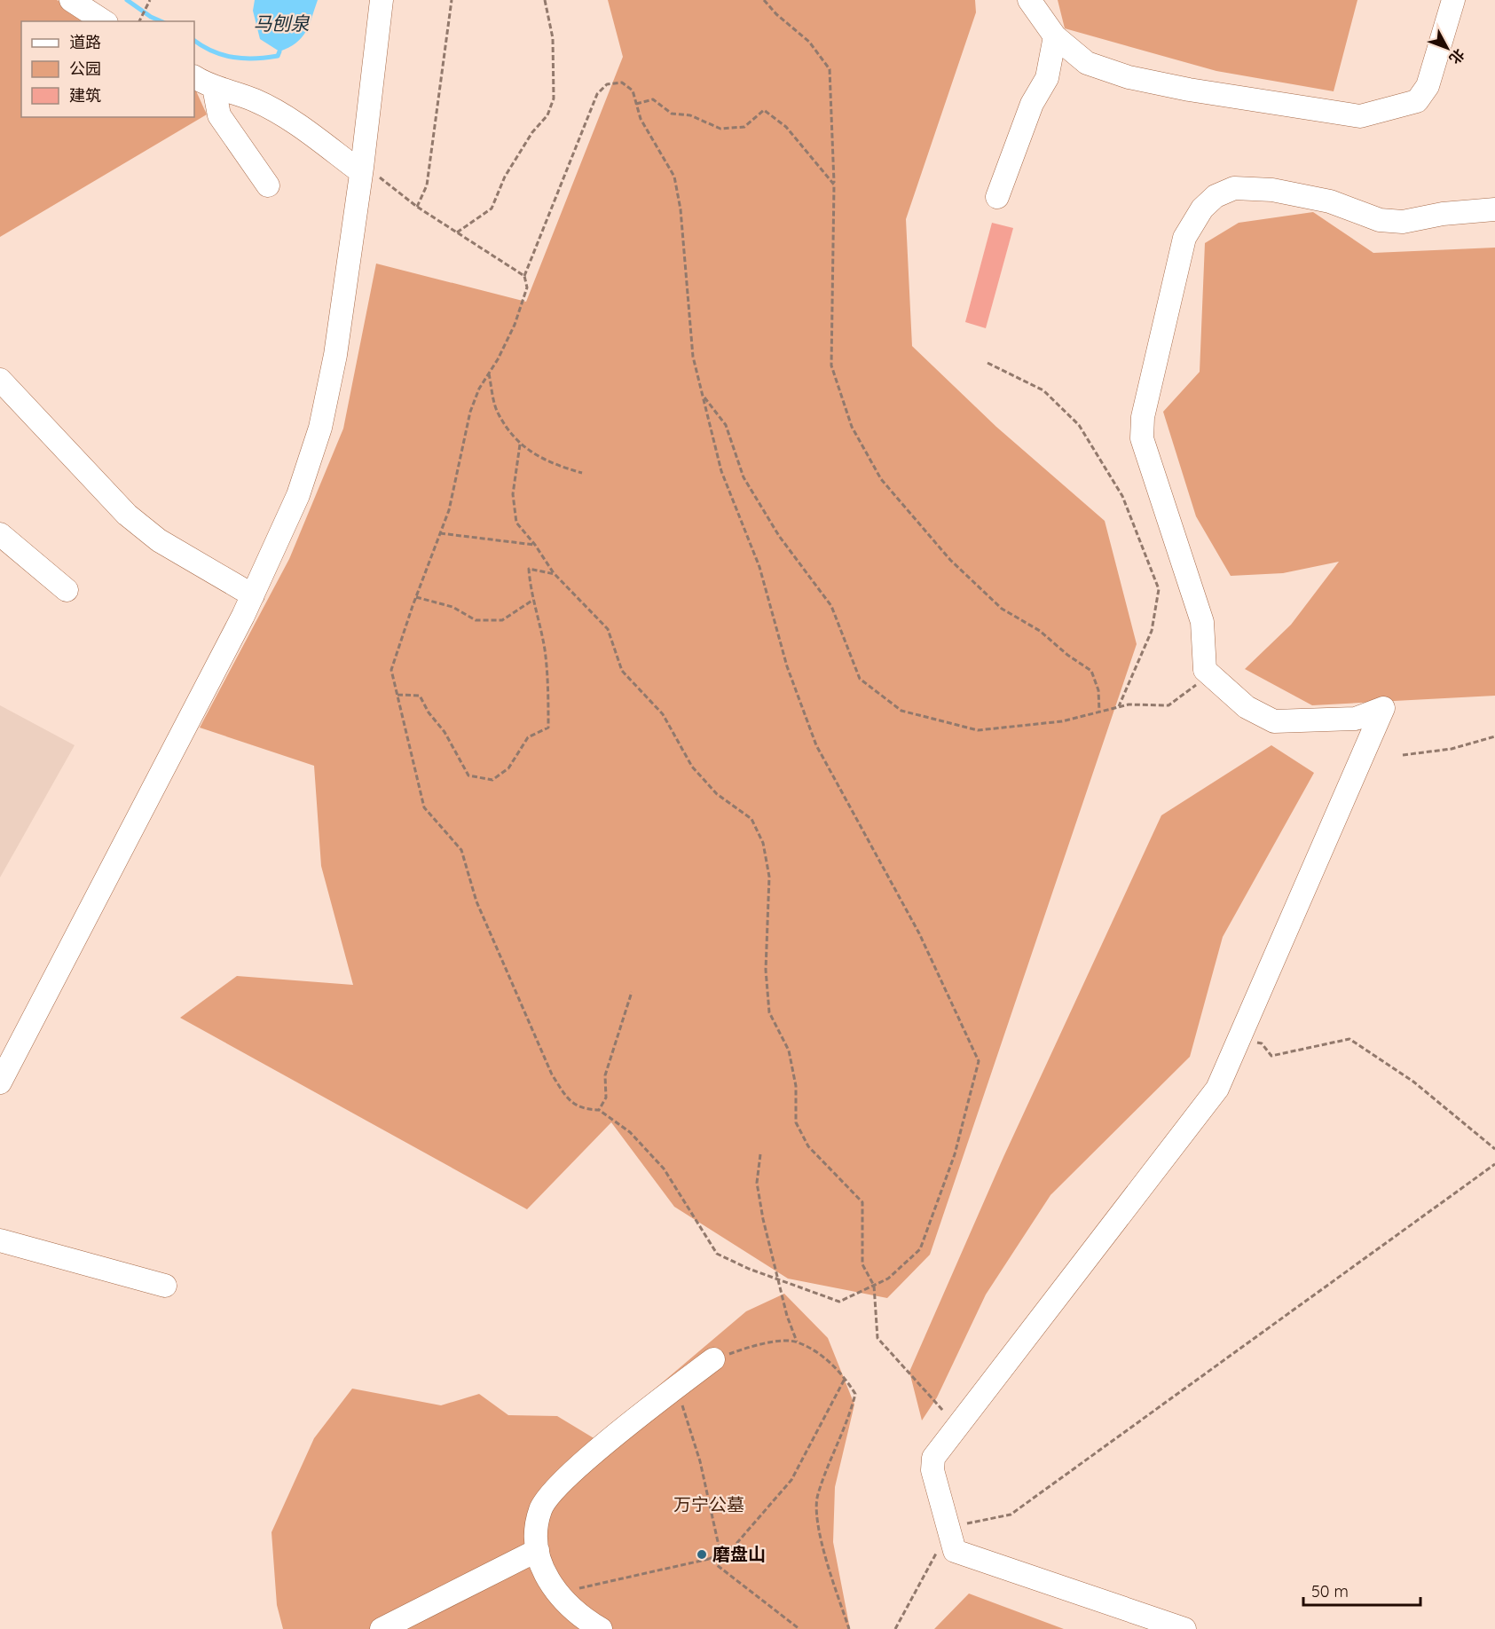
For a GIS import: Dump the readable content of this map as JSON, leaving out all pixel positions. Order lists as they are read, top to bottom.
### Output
{
  "water": ["马刨泉"],
  "parks": ["万宁公墓"],
  "places": ["磨盘山"],
  "legend": ["道路", "公园", "建筑"],
  "scale_bar": "50 m",
  "north": "bottom right"
}
